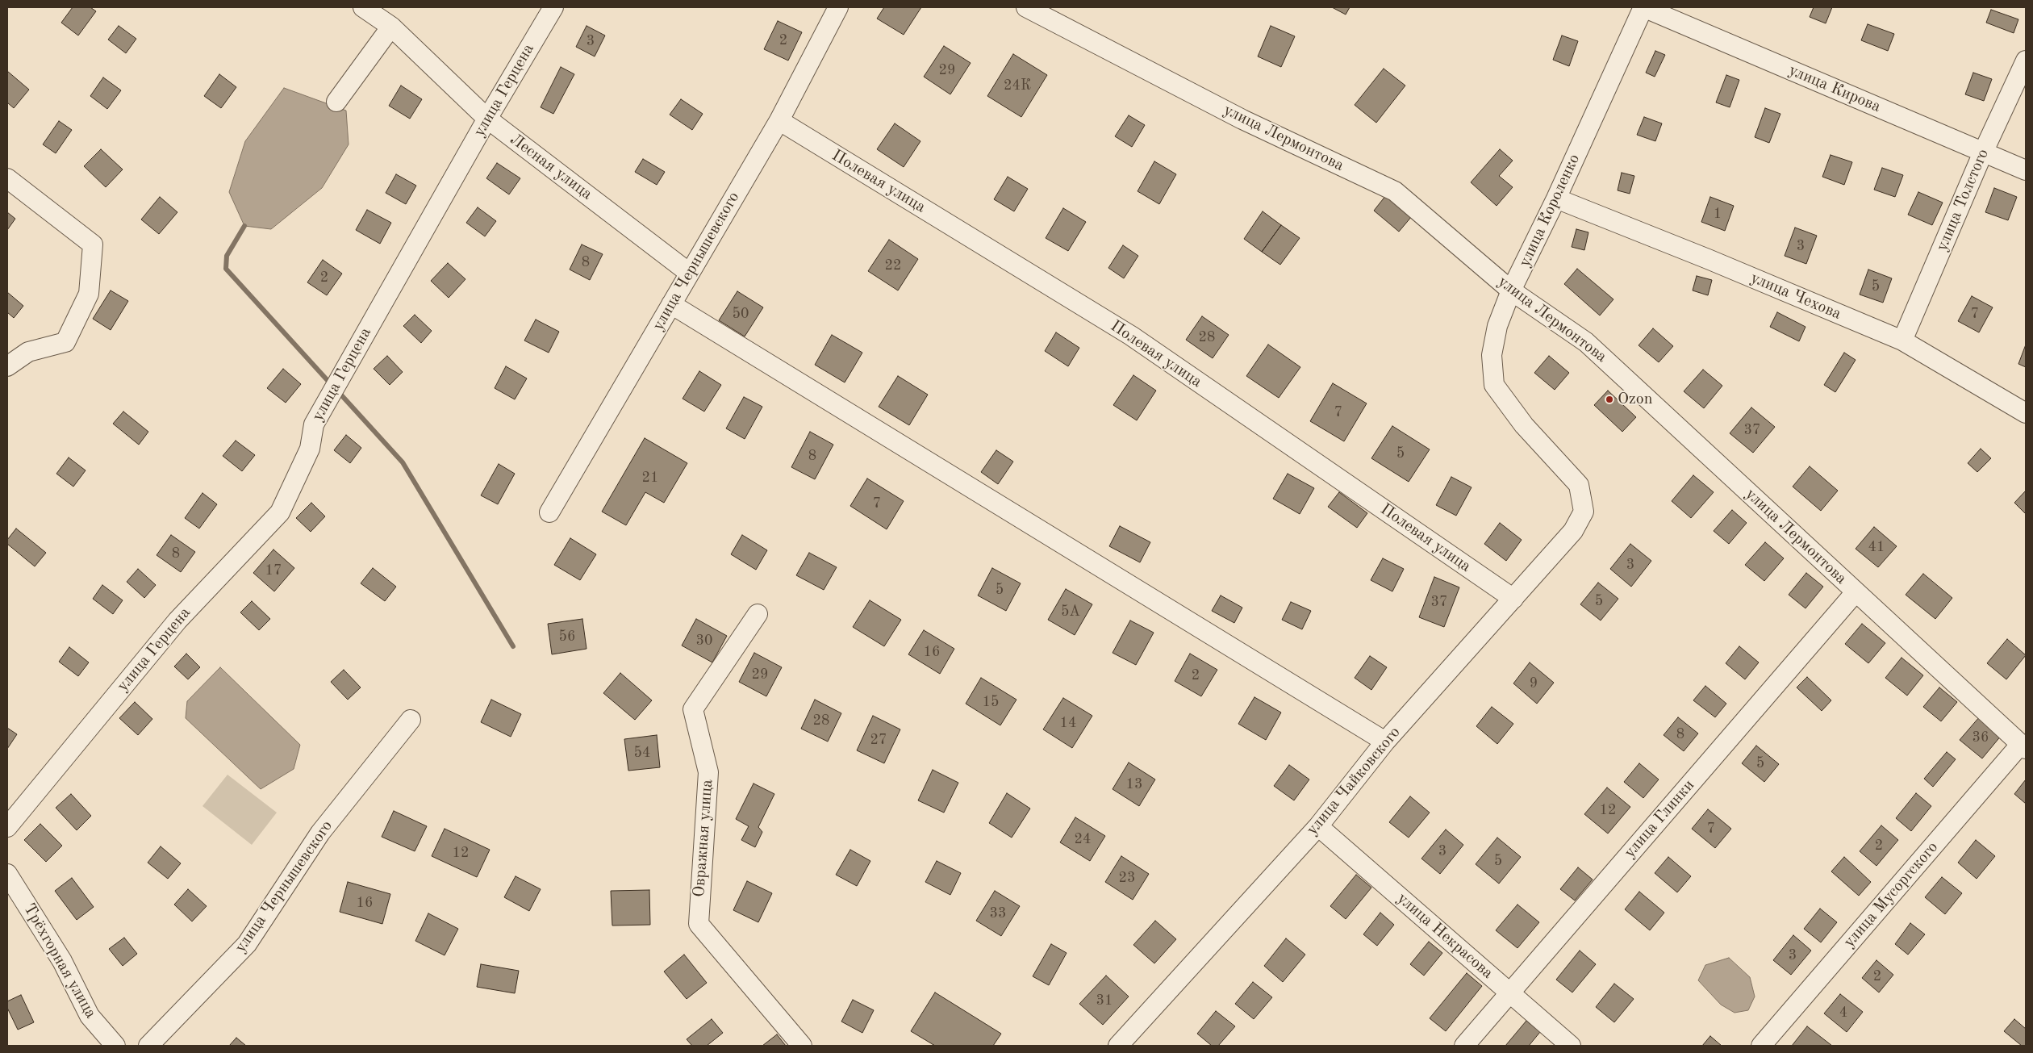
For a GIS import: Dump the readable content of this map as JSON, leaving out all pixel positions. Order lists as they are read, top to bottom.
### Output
{
  "streets": {
    "street": [
      "улица Кирова",
      "улица Герцена",
      "улица Лермонтова",
      "Лесная улица",
      "Полевая улица",
      "улица Толстого",
      "улица Короленко",
      "улица Чернышевского",
      "улица Чехова",
      "улица Чайковского",
      "улица Глинки",
      "Овражная улица",
      "улица Мусоргского",
      "улица Некрасова",
      "Трёхгорная улица"
    ]
  },
  "crossings": [
    ["улица Кирова", "улица Толстого"],
    ["улица Кирова", "улица Короленко"],
    ["улица Герцена", "Лесная улица"],
    ["улица Лермонтова", "улица Короленко"],
    ["улица Лермонтова", "улица Глинки"],
    ["улица Лермонтова", "улица Мусоргского"],
    ["Лесная улица", "улица Чернышевского"],
    ["Полевая улица", "улица Чайковского"],
    ["улица Толстого", "улица Чехова"],
    ["улица Короленко", "улица Чехова"],
    ["улица Короленко", "улица Чайковского"],
    ["улица Чайковского", "улица Некрасова"],
    ["улица Глинки", "улица Некрасова"]
  ],
  "places": ["Ozon"],
  "house_numbers": [
    "2",
    "3",
    "29",
    "24К",
    "1",
    "3",
    "8",
    "22",
    "2",
    "5",
    "50",
    "7",
    "28",
    "7",
    "37",
    "5",
    "8",
    "21",
    "7",
    "41",
    "8",
    "3",
    "17",
    "5",
    "5",
    "37",
    "5А",
    "56",
    "30",
    "16",
    "29",
    "2",
    "9",
    "15",
    "28",
    "14",
    "8",
    "36",
    "27",
    "54",
    "5",
    "13",
    "12",
    "7",
    "24",
    "2",
    "3",
    "12",
    "5",
    "23",
    "16",
    "33",
    "3",
    "2",
    "31",
    "4"
  ]
}
